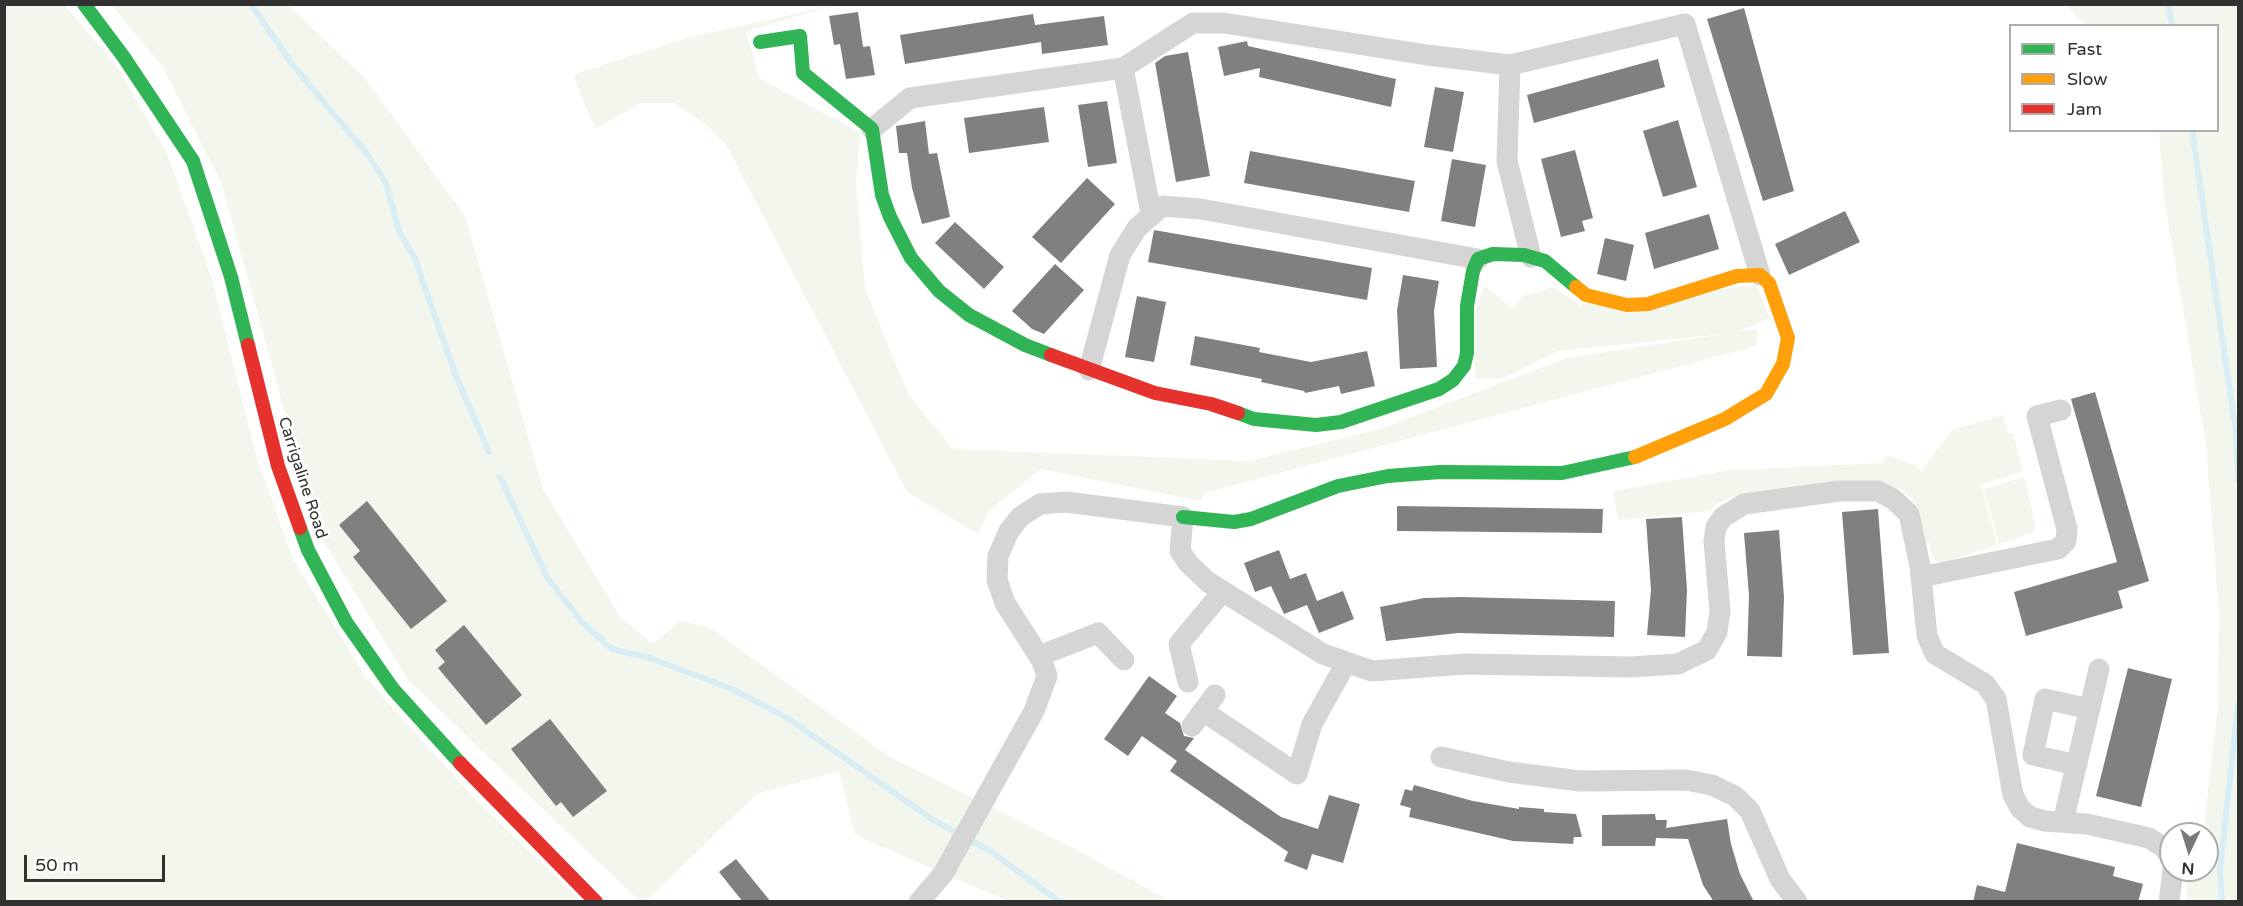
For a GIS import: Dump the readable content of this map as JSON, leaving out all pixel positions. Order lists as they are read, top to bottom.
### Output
{
  "streets": {
    "street": ["Carrigaline Road"]
  },
  "legend": ["Fast", "Slow", "Jam"],
  "scale_bar": "50 m",
  "north": "bottom"
}
